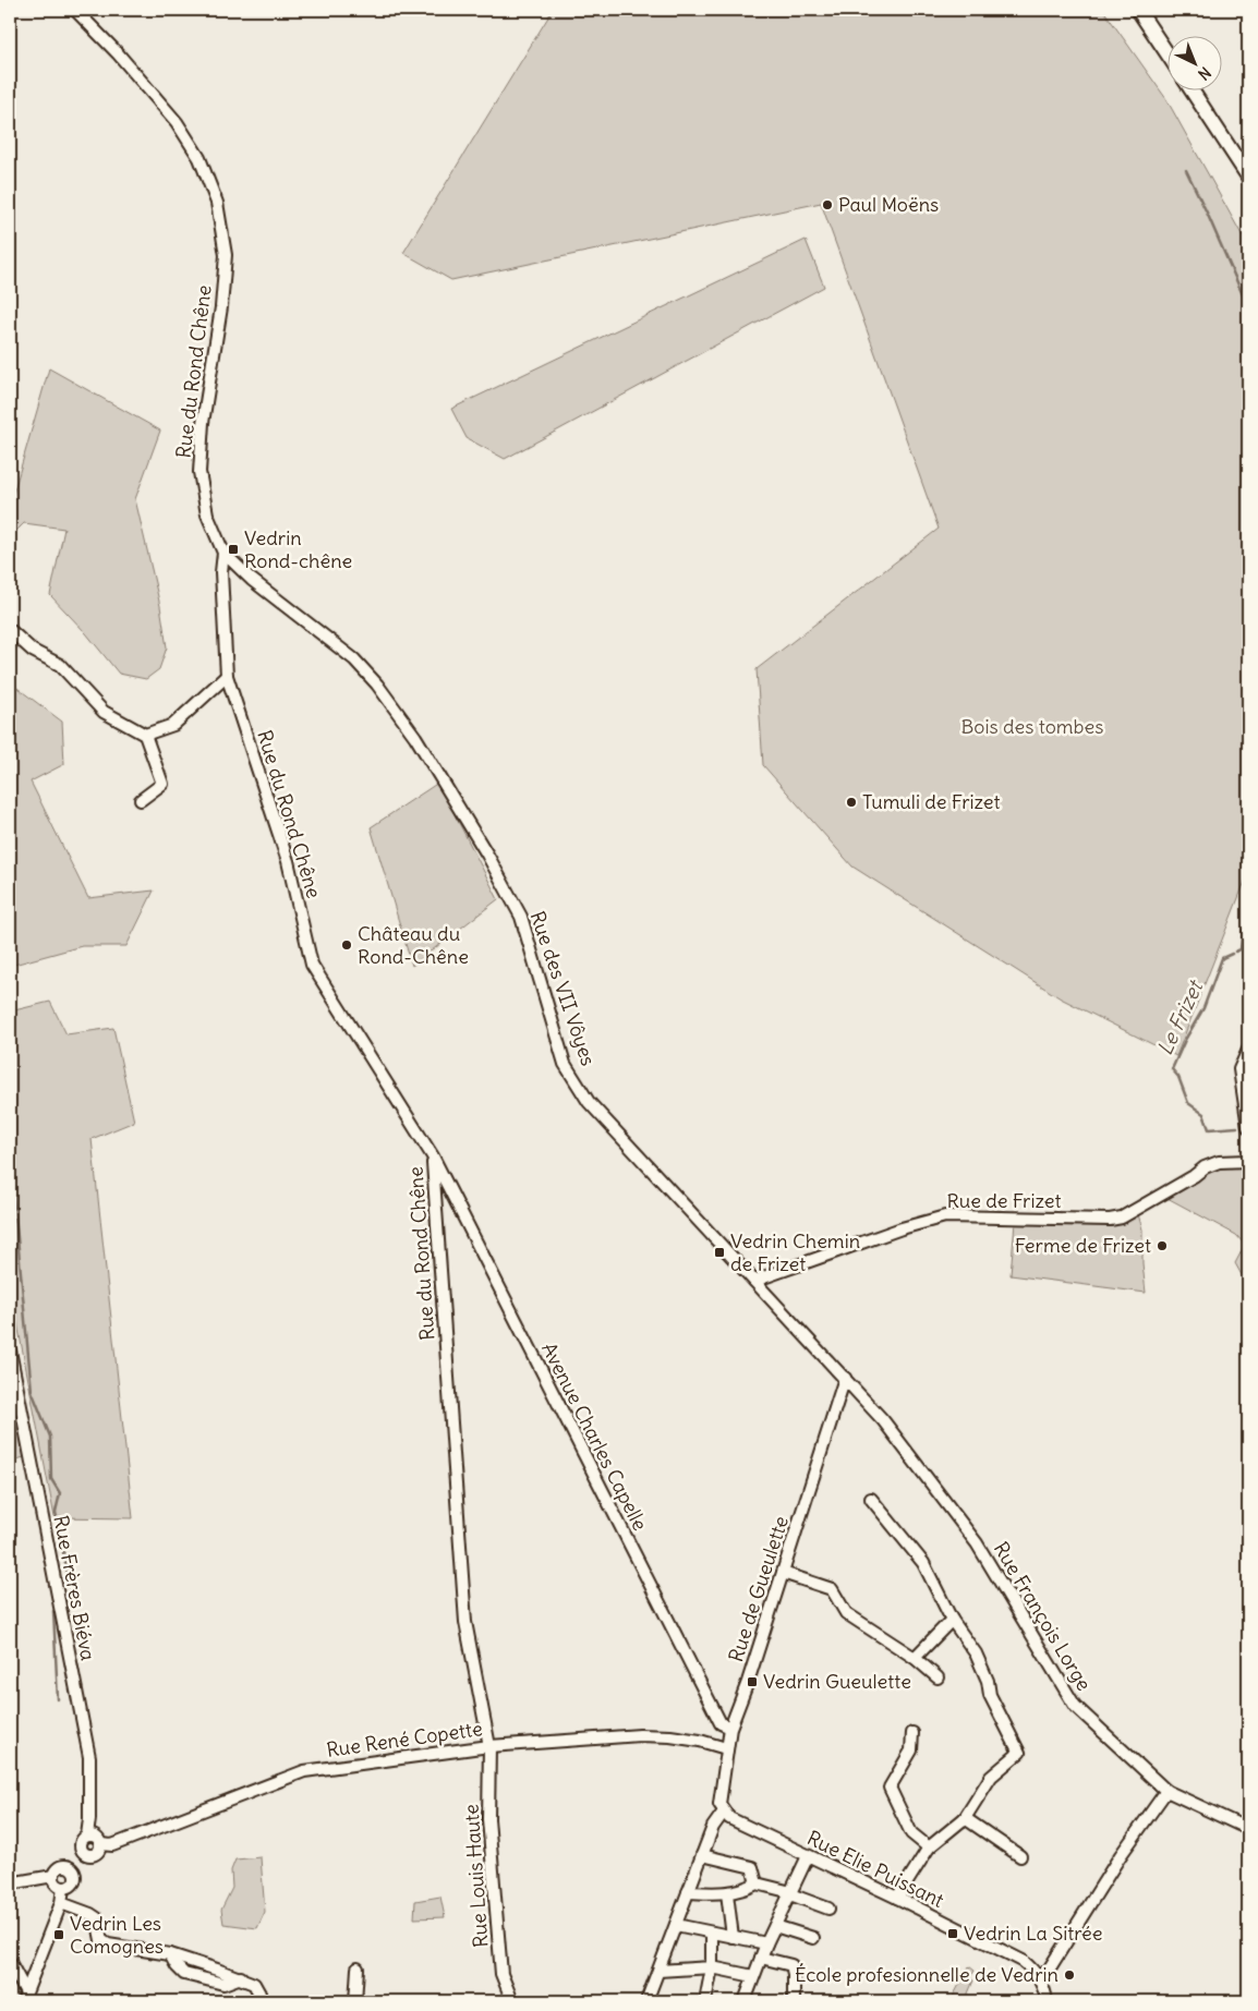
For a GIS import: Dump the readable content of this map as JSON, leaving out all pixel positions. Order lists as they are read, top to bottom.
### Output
{
  "streets": {
    "street": [
      "Rue du Rond Chêne",
      "Rue des VII Vôyes",
      "Rue de Frizet",
      "Avenue Charles Capelle",
      "Rue Frères Biéva",
      "Rue de Gueulette",
      "Rue François Lorge",
      "Rue René Copette",
      "Rue Elie Puissant",
      "Rue Louis Haute"
    ]
  },
  "crossings": [
    ["Rue du Rond Chêne", "Rue des VII Vôyes"],
    ["Rue du Rond Chêne", "Avenue Charles Capelle"],
    ["Rue du Rond Chêne", "Rue René Copette"],
    ["Rue du Rond Chêne", "Rue Louis Haute"],
    ["Rue des VII Vôyes", "Rue de Frizet"],
    ["Rue des VII Vôyes", "Rue de Gueulette"],
    ["Rue des VII Vôyes", "Rue François Lorge"],
    ["Avenue Charles Capelle", "Rue de Gueulette"],
    ["Rue Frères Biéva", "Rue René Copette"],
    ["Rue de Gueulette", "Rue François Lorge"],
    ["Rue de Gueulette", "Rue René Copette"],
    ["Rue de Gueulette", "Rue Elie Puissant"],
    ["Rue René Copette", "Rue Louis Haute"]
  ],
  "water": ["Le Frizet"],
  "parks": ["Bois des tombes"],
  "places": {
    "other": [
      "Paul Moëns",
      "Tumuli de Frizet",
      "Château du Rond-Chêne",
      "Ferme de Frizet",
      "École profesionnelle de Vedrin"
    ],
    "transit": [
      "Vedrin Rond-chêne",
      "Vedrin Chemin de Frizet",
      "Vedrin Gueulette",
      "Vedrin La Sitrée",
      "Vedrin Les Comognes"
    ]
  },
  "north": "bottom right"
}
